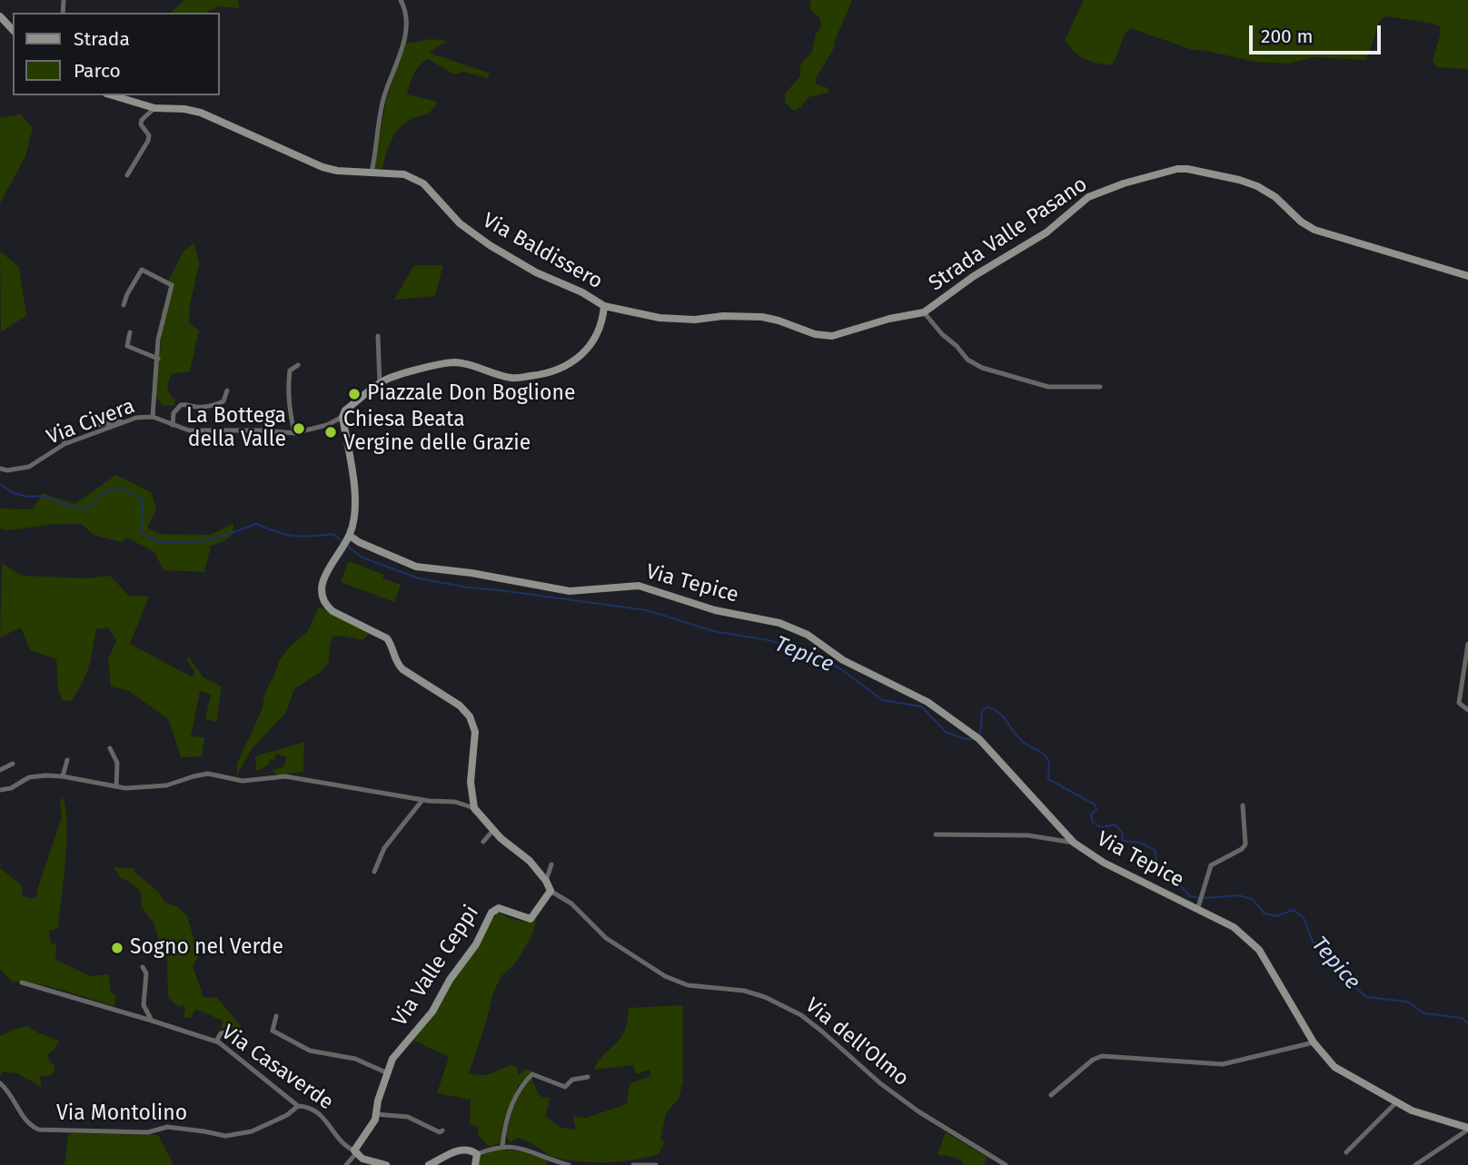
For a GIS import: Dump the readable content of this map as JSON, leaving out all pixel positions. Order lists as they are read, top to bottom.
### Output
{
  "streets": {
    "street": [
      "Strada Valle Pasano",
      "Via Baldissero",
      "Via Civera",
      "Via Tepice",
      "Via Valle Ceppi",
      "Via dell'Olmo",
      "Via Casaverde",
      "Via Montolino"
    ]
  },
  "crossings": [
    ["Strada Valle Pasano", "Via Baldissero"],
    ["Via Valle Ceppi", "Via dell'Olmo"],
    ["Via Valle Ceppi", "Via Casaverde"],
    ["Via Casaverde", "Via Montolino"]
  ],
  "water": ["Tepice"],
  "places": [
    "Piazzale Don Boglione",
    "La Bottega della Valle",
    "Chiesa Beata Vergine delle Grazie",
    "Sogno nel Verde"
  ],
  "legend": ["Strada", "Parco"],
  "scale_bar": "200 m"
}
